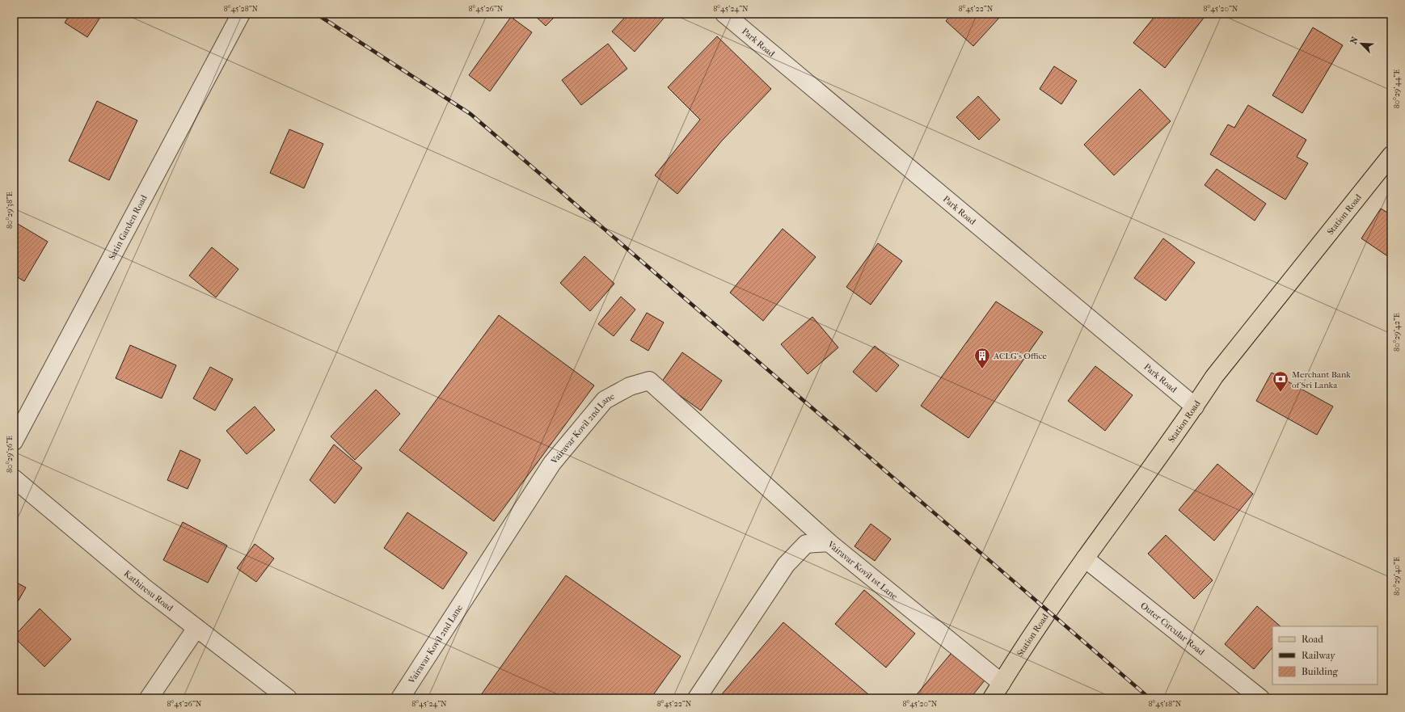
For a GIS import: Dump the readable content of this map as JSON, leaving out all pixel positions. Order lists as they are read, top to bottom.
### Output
{
  "streets": {
    "main road": ["Station Road"],
    "street": [
      "Park Road",
      "Satin Garden Road",
      "Vairavar Kovil 2nd Lane",
      "Vairavar Kovil 1st Lane",
      "Kathiresu Road",
      "Outer Circular Road"
    ]
  },
  "crossings": [
    ["Park Road", "Station Road"],
    ["Station Road", "Vairavar Kovil 1st Lane"],
    ["Station Road", "Outer Circular Road"],
    ["Vairavar Kovil 2nd Lane", "Vairavar Kovil 1st Lane"]
  ],
  "places": {
    "building": ["ACLG's Office"],
    "bank": ["Merchant Bank of Sri Lanka"]
  },
  "legend": ["Road", "Railway", "Building"],
  "north": "top left",
  "coordinates": [
    "8°45'28\"N",
    "8°45'26\"N",
    "8°45'24\"N",
    "8°45'22\"N",
    "8°45'20\"N",
    "80°29'44\"E",
    "80°29'38\"E",
    "80°29'42\"E",
    "80°29'36\"E",
    "80°29'40\"E",
    "8°45'18\"N"
  ]
}
